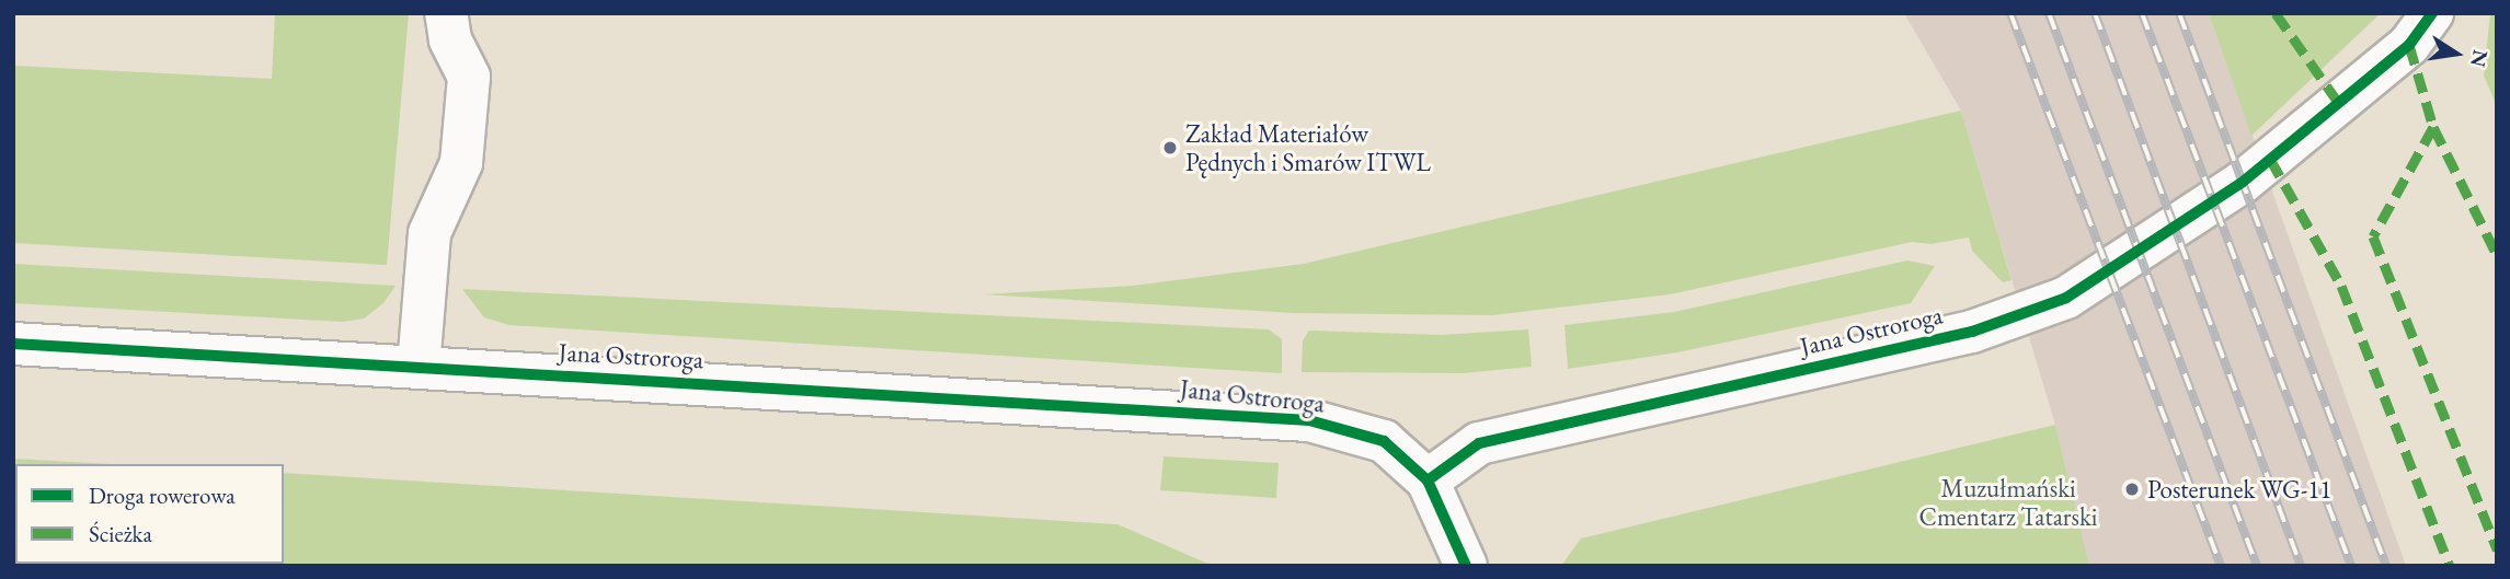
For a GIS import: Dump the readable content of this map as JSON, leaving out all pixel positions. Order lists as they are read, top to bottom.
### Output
{
  "streets": {
    "street": ["Jana Ostroroga"]
  },
  "parks": ["Muzułmański Cmentarz Tatarski"],
  "places": ["Zakład Materiałów Pędnych i Smarów ITWL", "Posterunek WG-11"],
  "legend": ["Droga rowerowa", "Ścieżka"],
  "north": "right"
}
